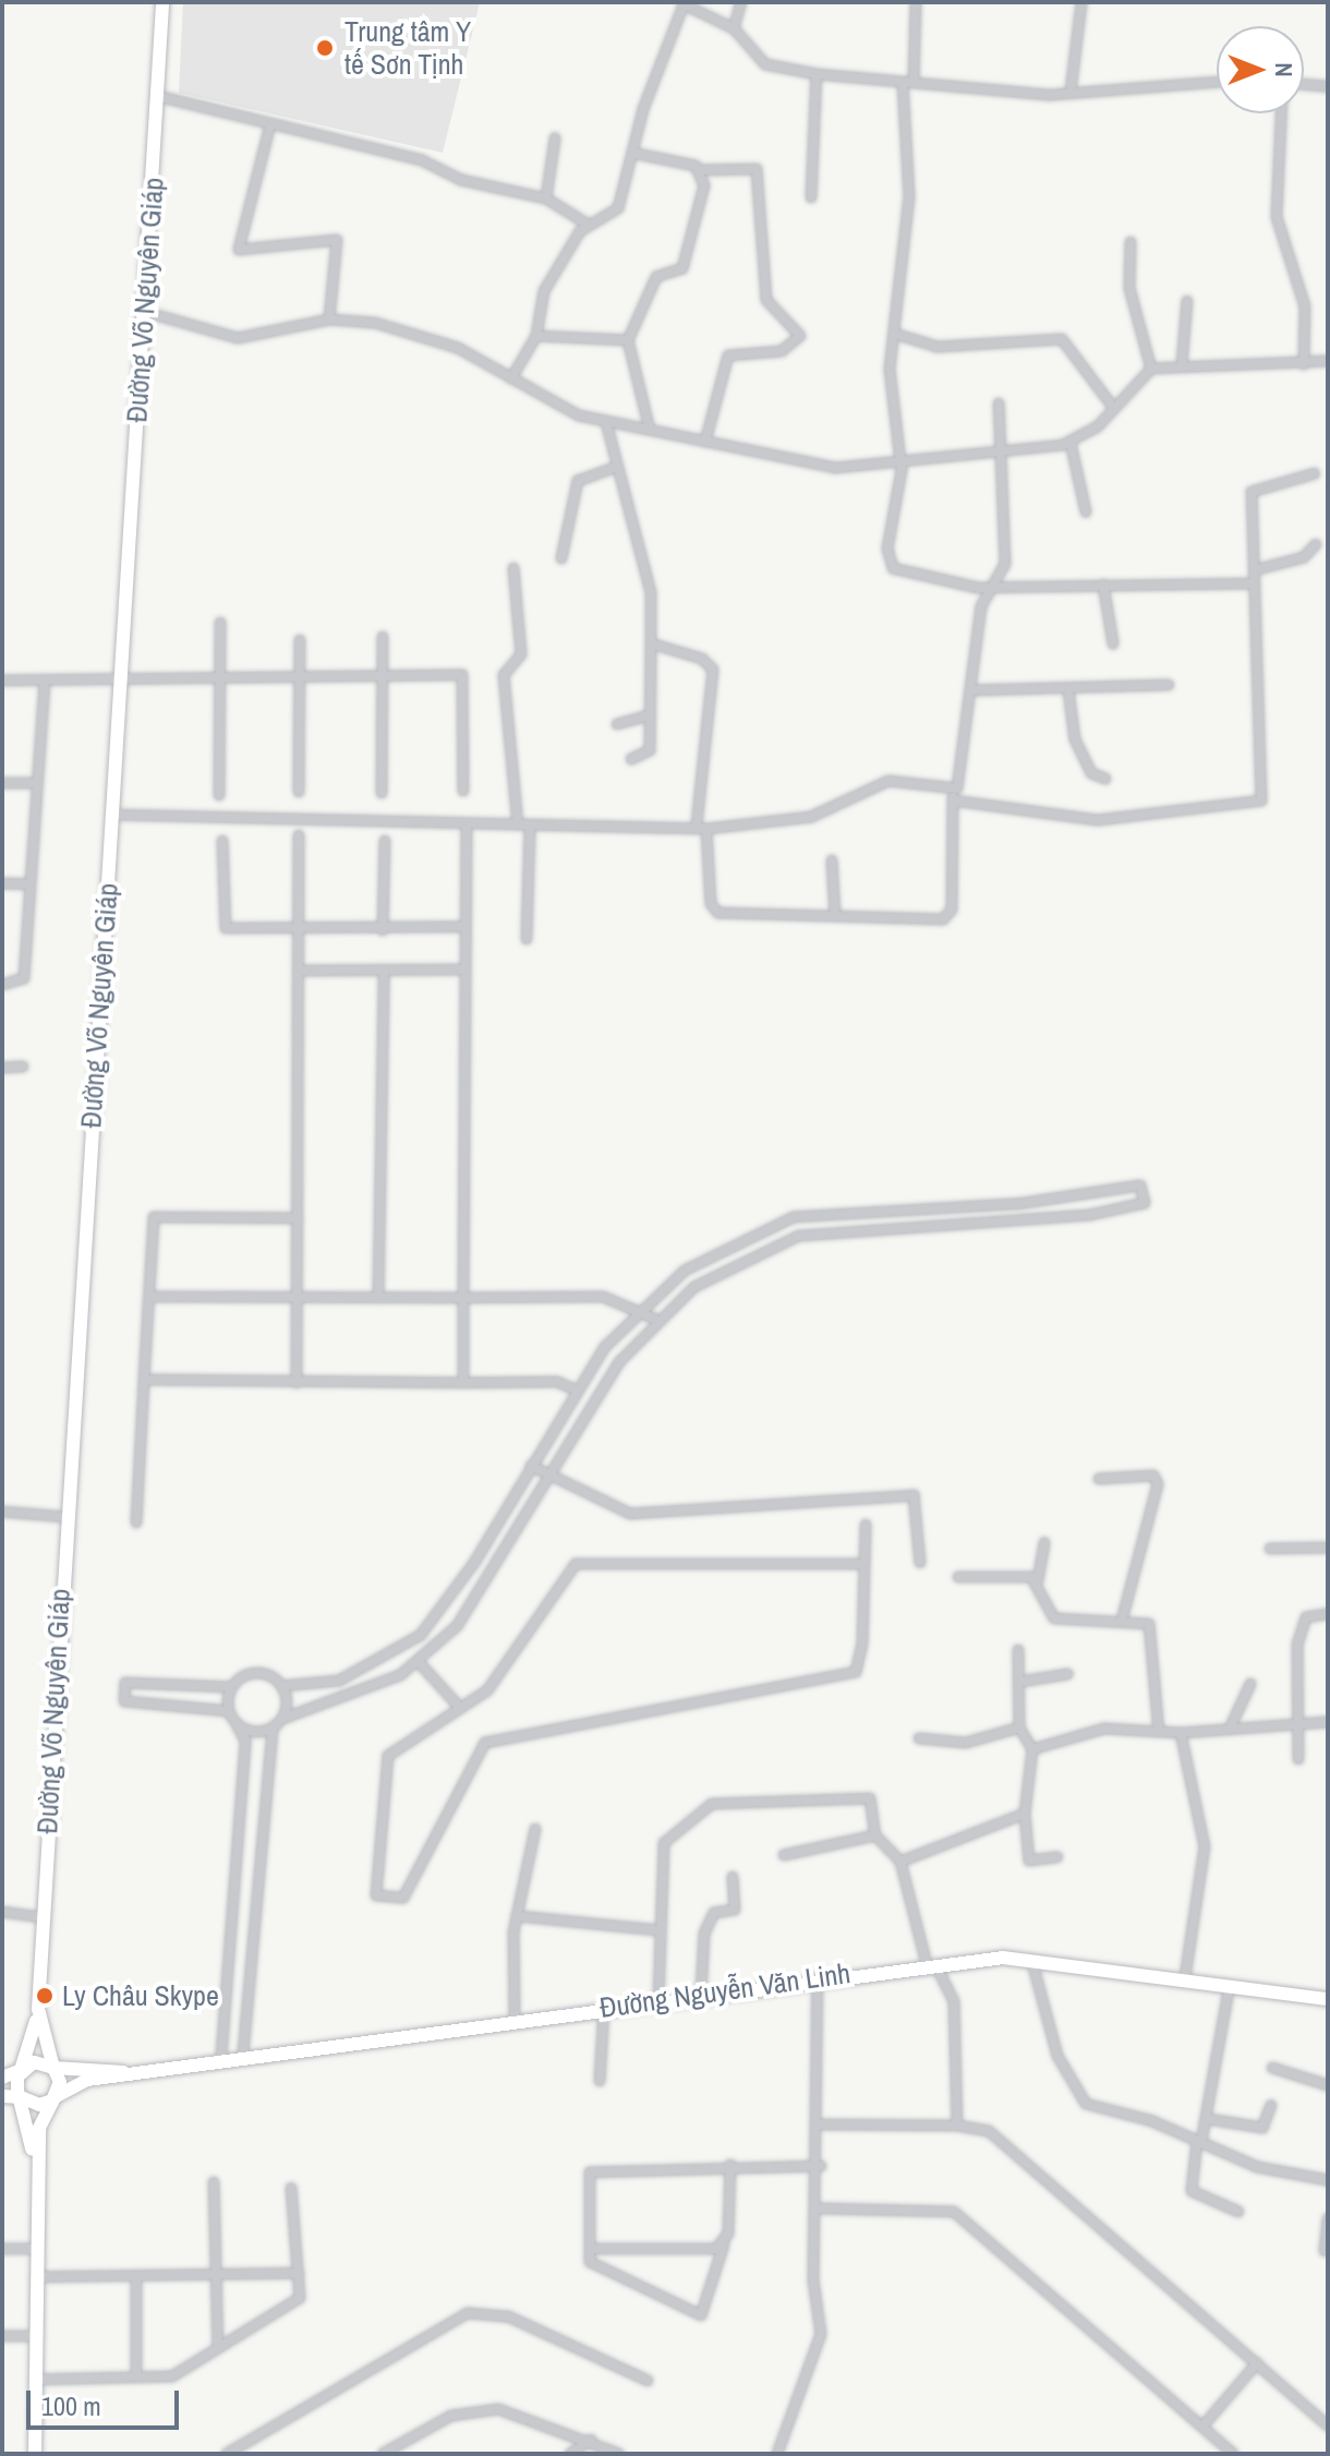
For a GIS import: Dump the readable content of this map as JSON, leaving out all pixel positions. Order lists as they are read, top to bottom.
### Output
{
  "streets": {
    "main road": ["Đường Võ Nguyên Giáp", "Đường Nguyễn Văn Linh"]
  },
  "crossings": [
    ["Đường Võ Nguyên Giáp", "Đường Nguyễn Văn Linh"]
  ],
  "places": ["Trung tâm Y tế Sơn Tịnh", "Ly Châu Skype"],
  "scale_bar": "100 m",
  "north": "right"
}
